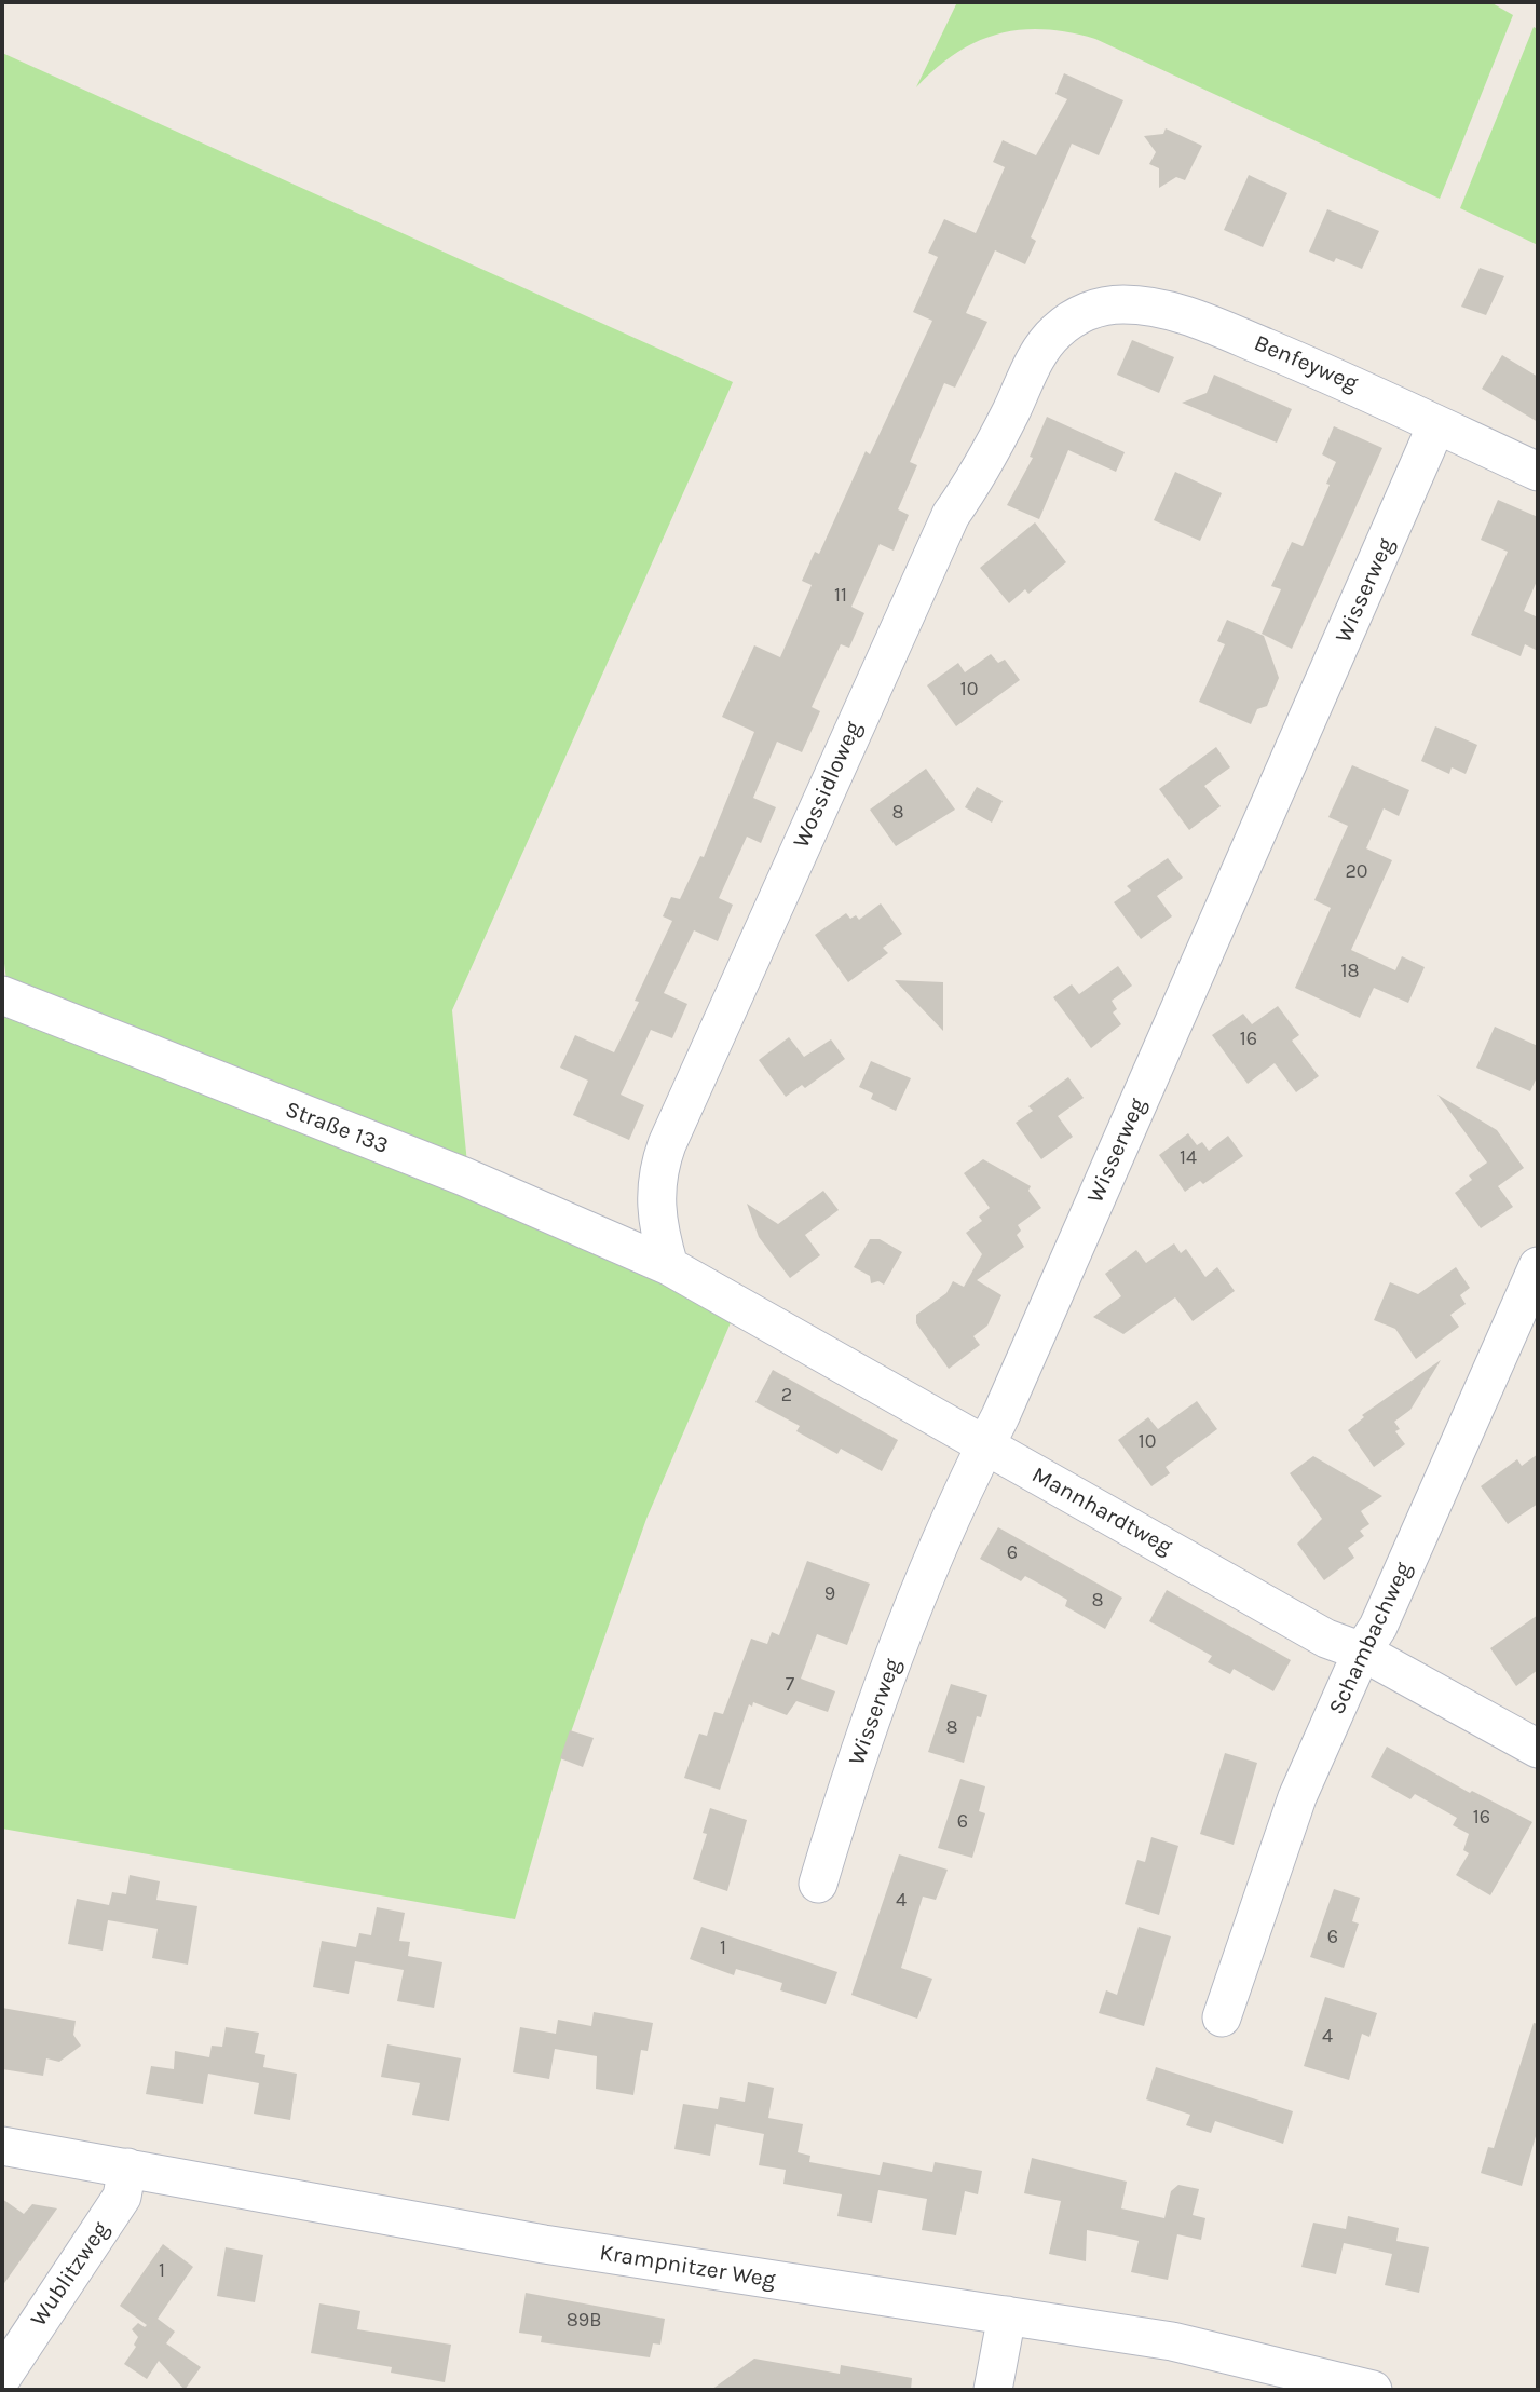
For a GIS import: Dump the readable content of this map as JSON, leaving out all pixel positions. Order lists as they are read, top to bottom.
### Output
{
  "streets": {
    "street": [
      "Benfeyweg",
      "Wisserweg",
      "Wossidloweg",
      "Straße 133",
      "Mannhardtweg",
      "Schambachweg",
      "Krampnitzer Weg",
      "Wublitzweg"
    ]
  },
  "crossings": [
    ["Benfeyweg", "Wisserweg"],
    ["Benfeyweg", "Wossidloweg"],
    ["Wisserweg", "Mannhardtweg"],
    ["Wossidloweg", "Straße 133"],
    ["Wossidloweg", "Mannhardtweg"],
    ["Straße 133", "Mannhardtweg"],
    ["Mannhardtweg", "Schambachweg"],
    ["Krampnitzer Weg", "Wublitzweg"]
  ],
  "house_numbers": [
    "11",
    "10",
    "8",
    "20",
    "18",
    "16",
    "14",
    "2",
    "10",
    "6",
    "9",
    "8",
    "7",
    "8",
    "16",
    "6",
    "4",
    "6",
    "1",
    "4",
    "1",
    "89B"
  ]
}
